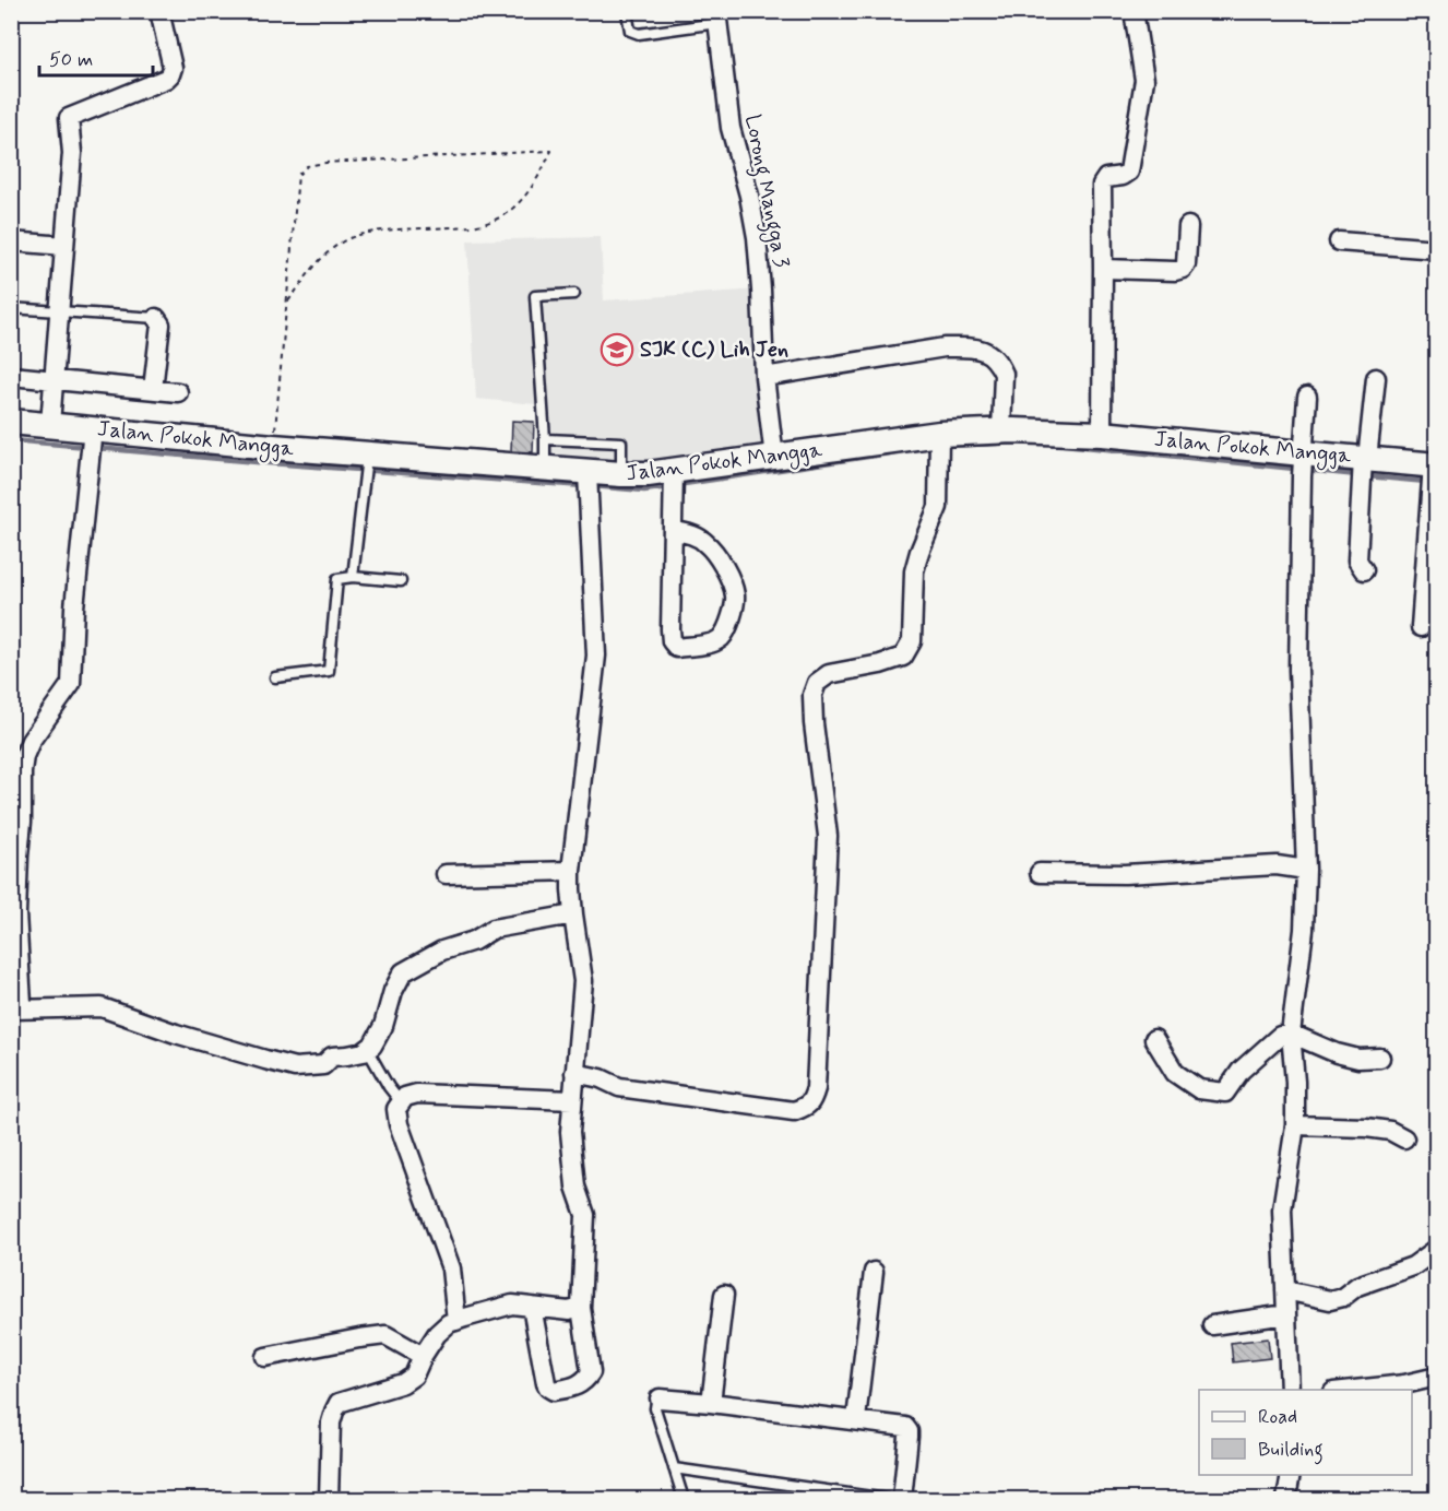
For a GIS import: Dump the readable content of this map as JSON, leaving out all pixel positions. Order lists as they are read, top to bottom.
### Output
{
  "streets": {
    "main road": ["Jalan Pokok Mangga"],
    "street": ["Lorong Mangga 3"]
  },
  "crossings": [
    ["Lorong Mangga 3", "Jalan Pokok Mangga"]
  ],
  "places": {
    "school or university": ["SJK (C) Lih Jen"]
  },
  "legend": ["Road", "Building"],
  "scale_bar": "50 m"
}
